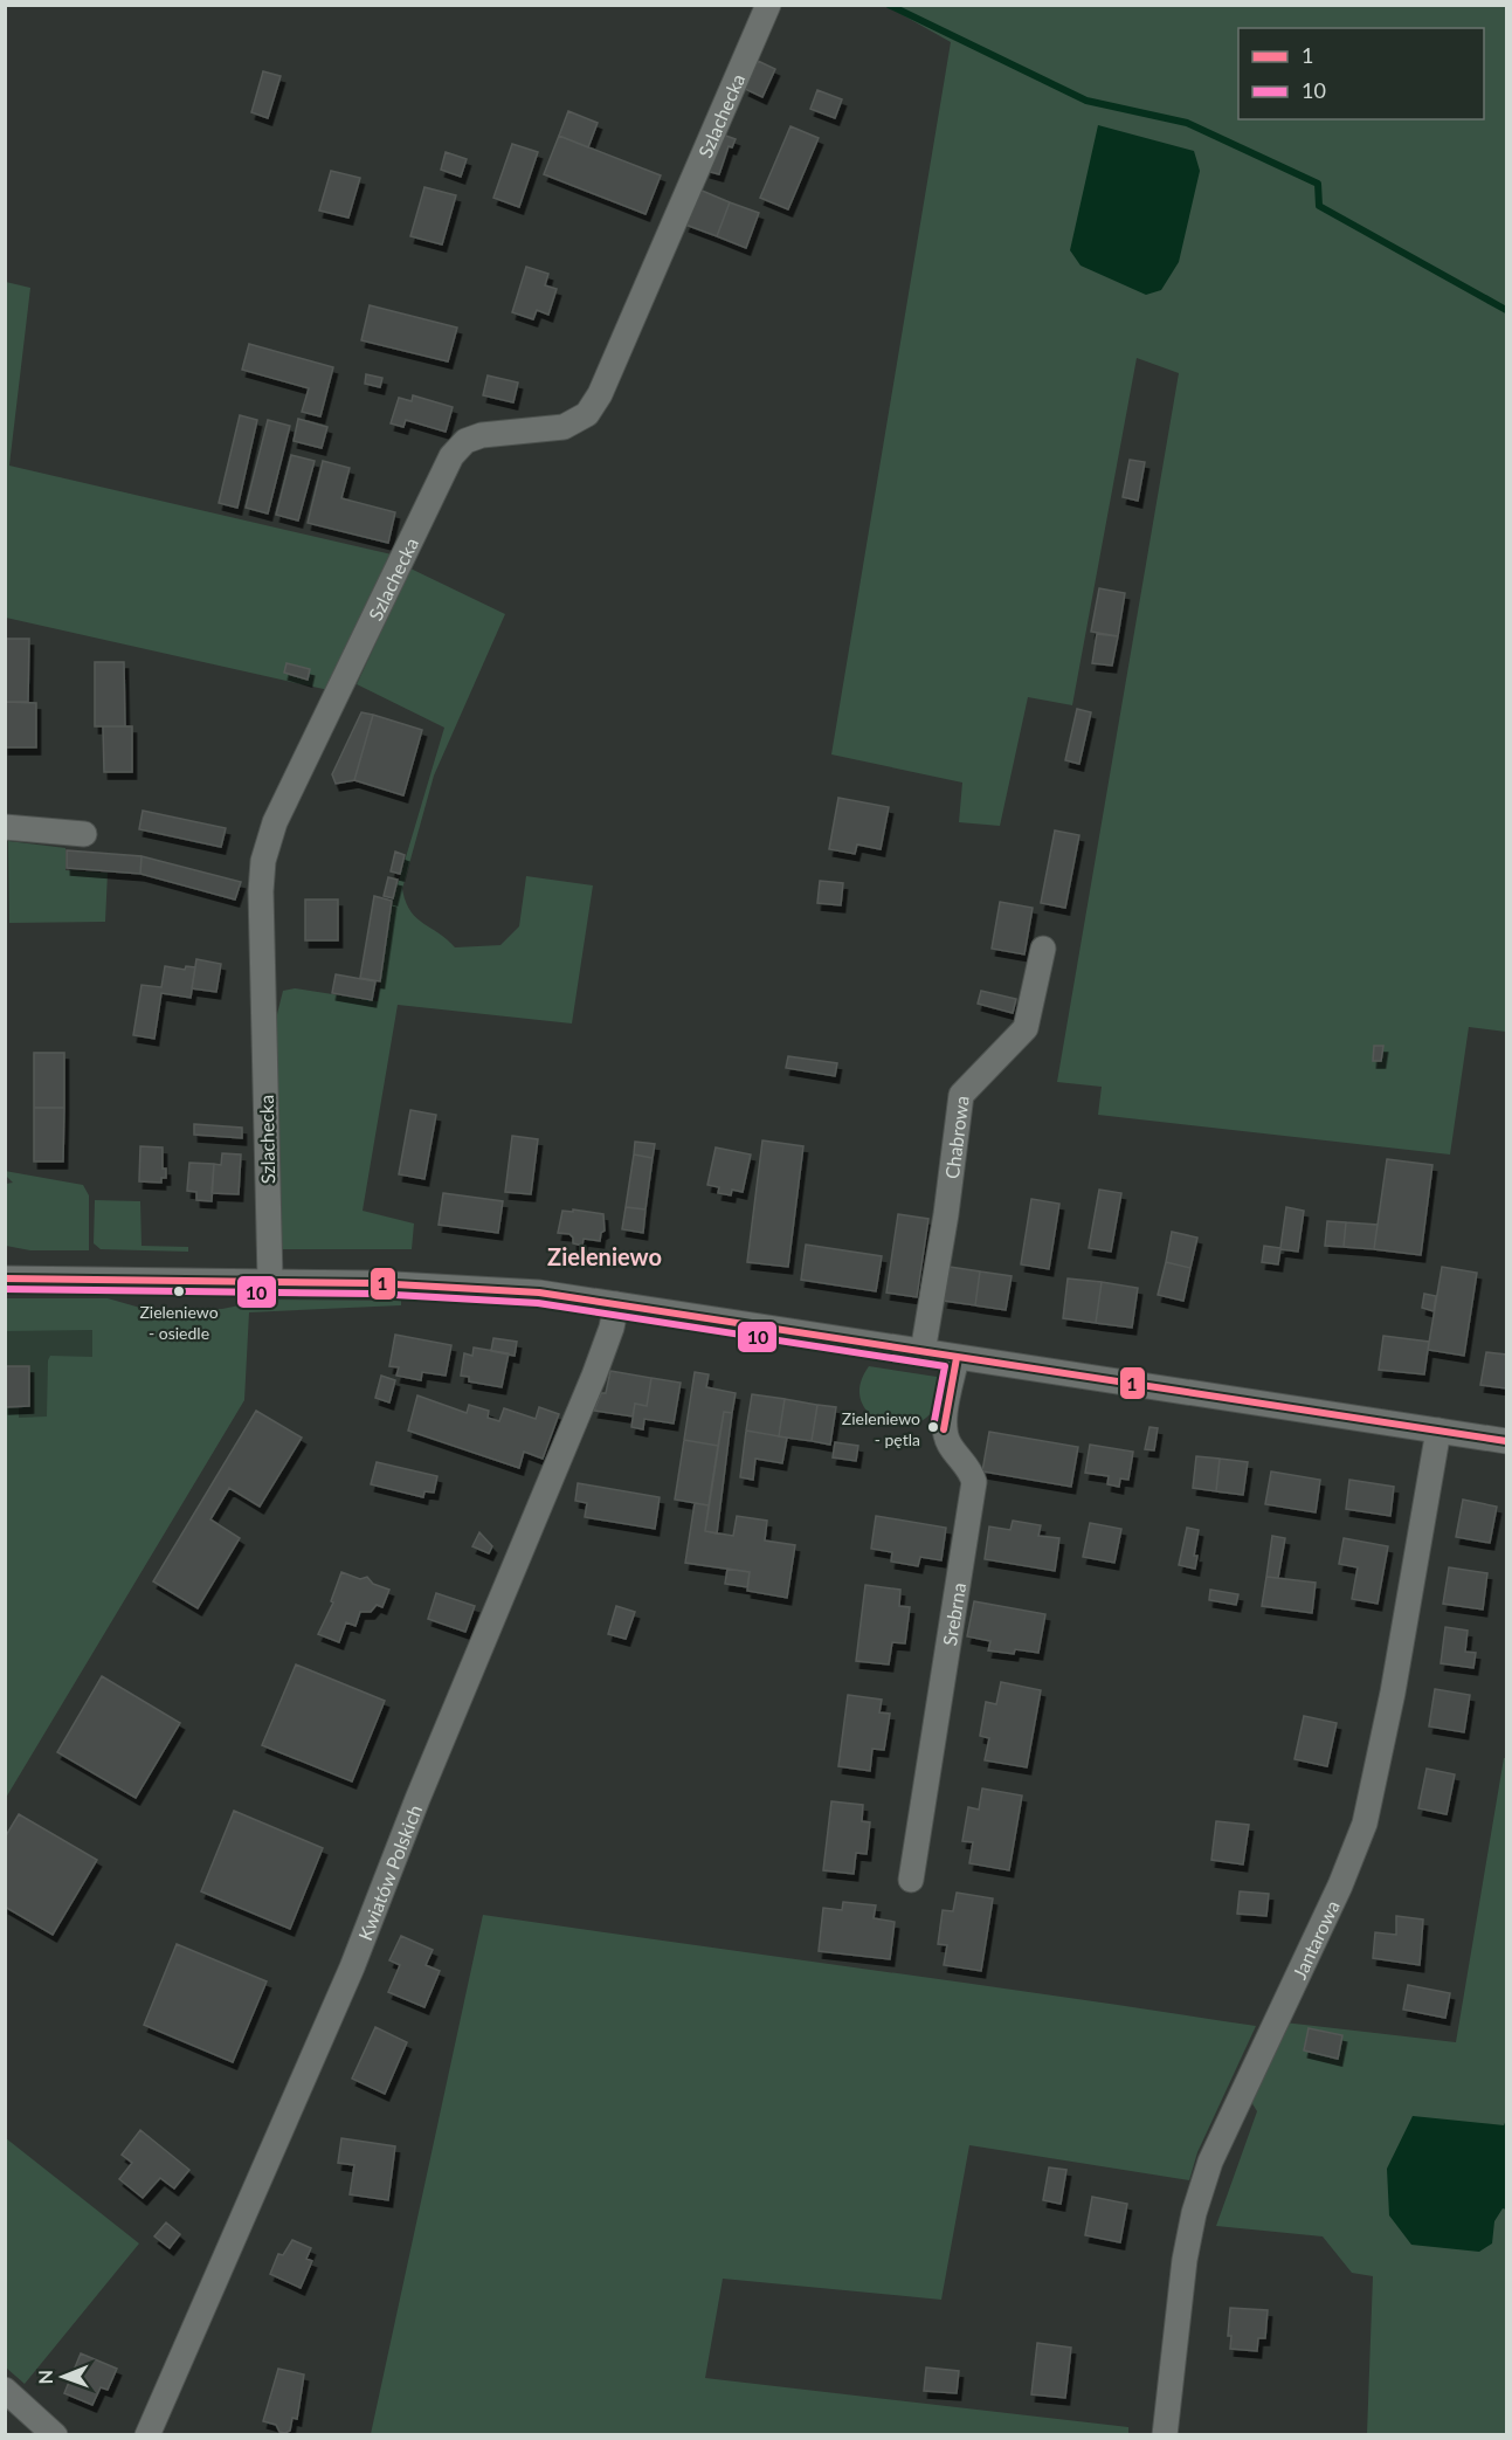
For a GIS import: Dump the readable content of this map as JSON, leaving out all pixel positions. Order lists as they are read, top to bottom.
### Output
{
  "streets": {
    "street": [
      "Szlachecka",
      "Chabrowa",
      "Srebrna",
      "Kwiatów Polskich",
      "Jantarowa"
    ]
  },
  "districts": ["Zieleniewo"],
  "places": ["Zieleniewo - osiedle", "Zieleniewo - pętla"],
  "lines": ["transit line 1", "transit line 10"],
  "legend": ["1", "10"],
  "north": "left"
}
